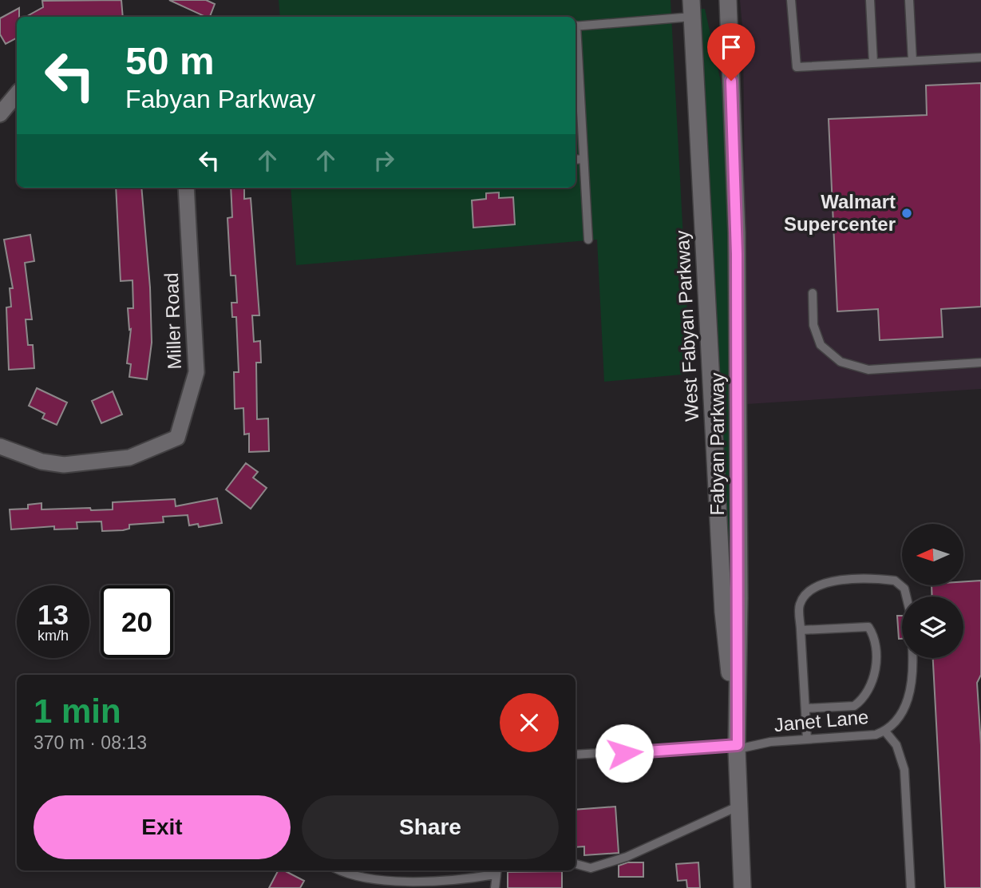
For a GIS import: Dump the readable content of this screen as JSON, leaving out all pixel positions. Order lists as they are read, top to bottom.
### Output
{
  "streets": {
    "main road": ["West Fabyan Parkway", "Fabyan Parkway"],
    "street": ["Miller Road"],
    "lane": ["Janet Lane"]
  },
  "crossings": [
    ["West Fabyan Parkway", "Fabyan Parkway"],
    ["West Fabyan Parkway", "Janet Lane"],
    ["Fabyan Parkway", "Janet Lane"]
  ],
  "places": ["Walmart Supercenter"],
  "north": "left",
  "page": {
    "turn": ["50 m", "Fabyan Parkway"],
    "speed": "13 km/h",
    "limit": "20",
    "heading": ["1 min", "370 m · 08:13"],
    "buttons": ["Exit", "Share"]
  }
}
